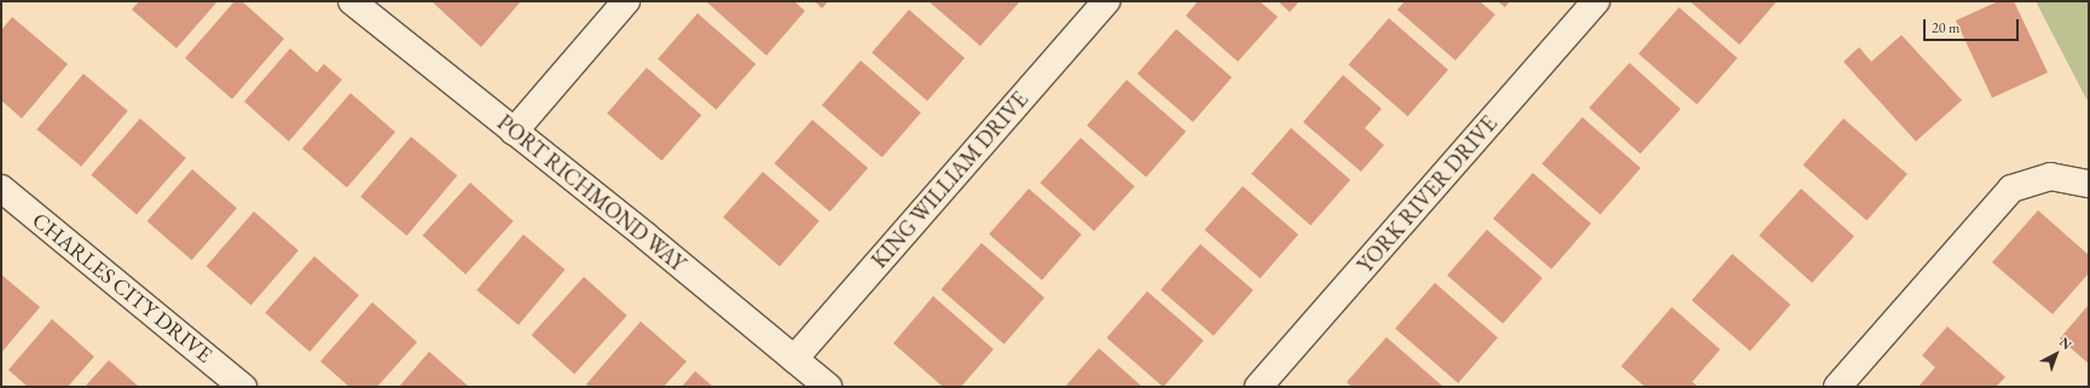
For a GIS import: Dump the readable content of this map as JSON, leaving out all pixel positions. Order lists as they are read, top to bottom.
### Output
{
  "streets": {
    "street": [
      "KING WILLIAM DRIVE",
      "PORT RICHMOND WAY",
      "YORK RIVER DRIVE",
      "CHARLES CITY DRIVE"
    ]
  },
  "crossings": [
    ["KING WILLIAM DRIVE", "PORT RICHMOND WAY"]
  ],
  "scale_bar": "20 m",
  "north": "top right"
}
